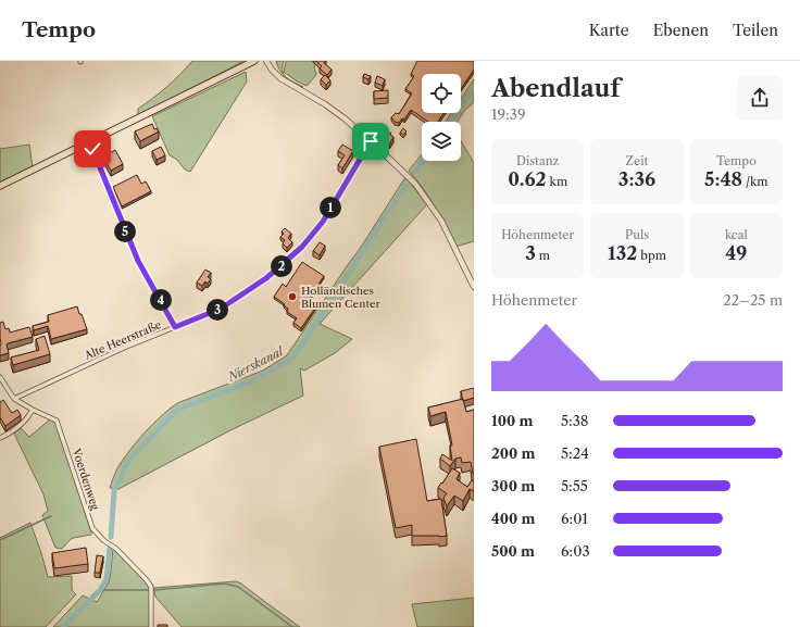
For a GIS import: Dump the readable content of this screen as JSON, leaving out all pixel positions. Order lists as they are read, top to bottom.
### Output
{
  "streets": {
    "street": ["Alte Heerstraße", "Voerdenweg"]
  },
  "crossings": [
    ["Alte Heerstraße", "Voerdenweg"]
  ],
  "water": ["Nierskanal"],
  "places": ["Holländisches Blumen Center"],
  "page": {
    "header": "Tempo",
    "nav": ["Karte", "Ebenen", "Teilen"],
    "heading": ["Abendlauf", "19:39"],
    "stats": [
      ["Distanz", "0.62 km"],
      ["Zeit", "3:36"],
      ["Tempo", "5:48 /km"],
      ["Höhenmeter", "3 m"],
      ["Puls", "132 bpm"],
      ["kcal", "49"]
    ],
    "pins": [
      "1",
      "5",
      "2",
      "4",
      "3"
    ],
    "chart": ["Höhenmeter", "22–25 m"],
    "list": [
      {
        "name": "100 m",
        "note": "5:38"
      },
      {
        "name": "200 m",
        "note": "5:24"
      },
      {
        "name": "300 m",
        "note": "5:55"
      },
      {
        "name": "400 m",
        "note": "6:01"
      },
      {
        "name": "500 m",
        "note": "6:03"
      }
    ]
  }
}
